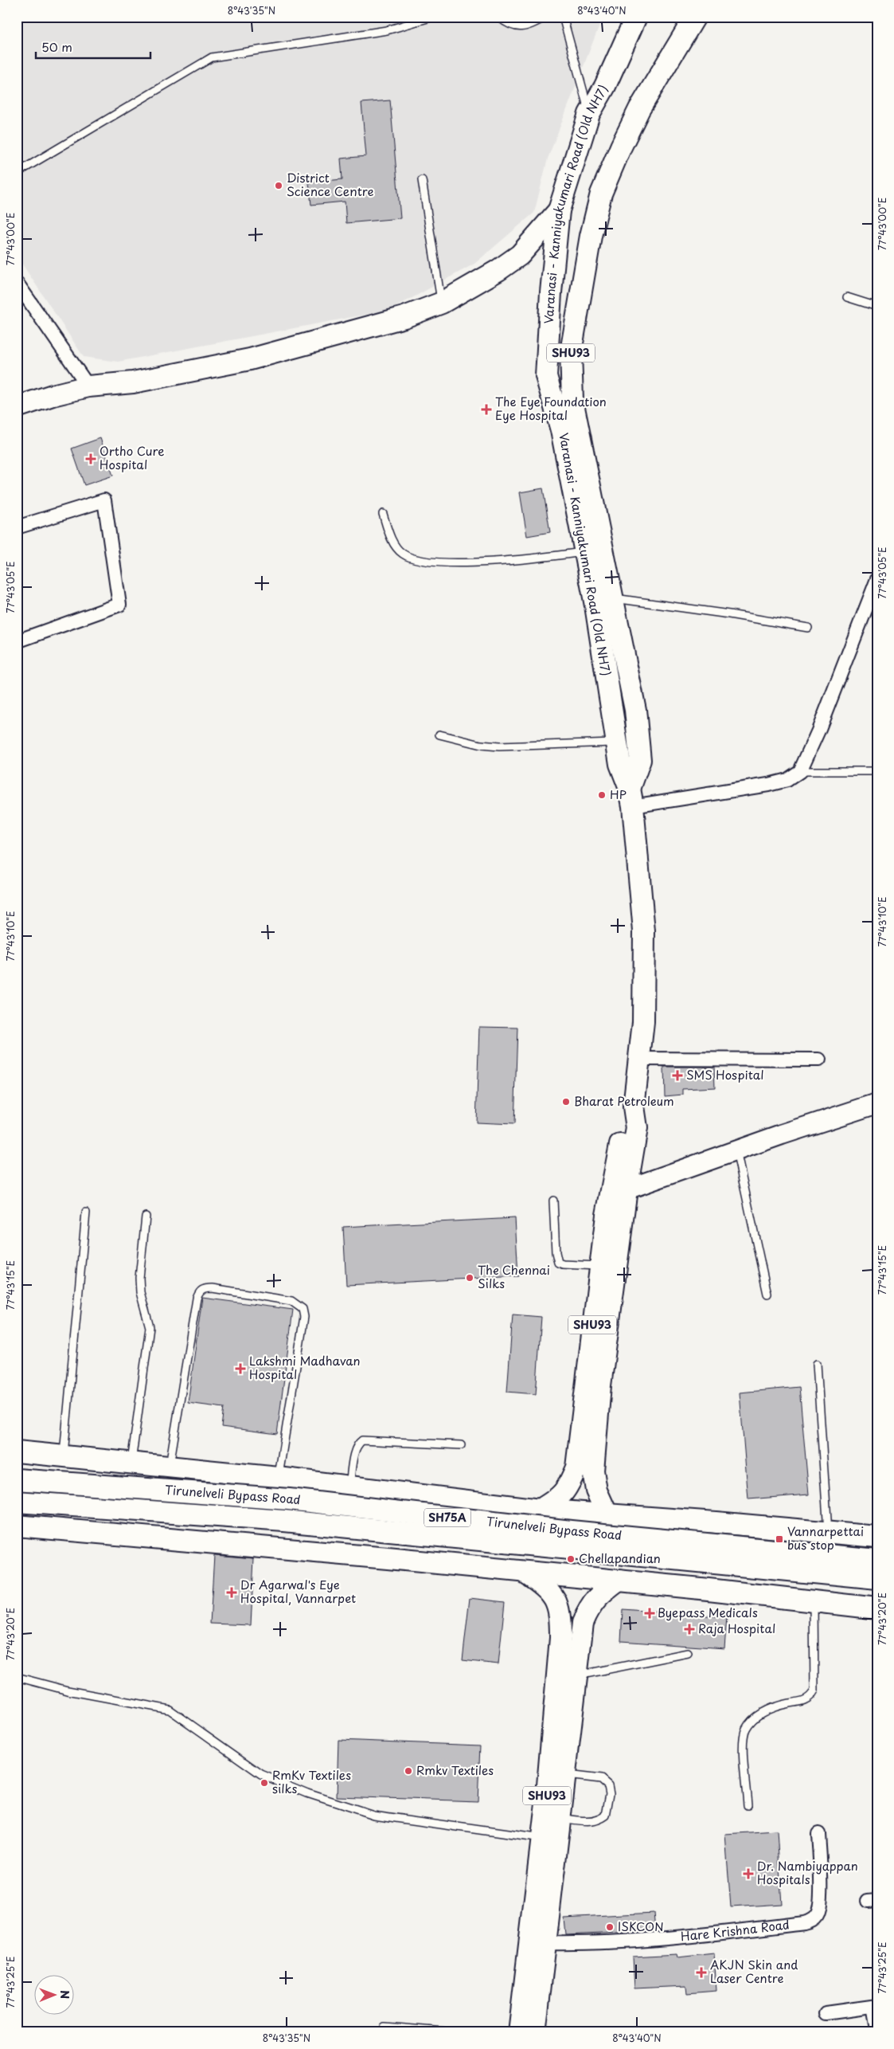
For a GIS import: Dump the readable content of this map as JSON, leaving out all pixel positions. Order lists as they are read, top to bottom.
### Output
{
  "streets": {
    "main road": [
      "Varanasi - Kanniyakumari Road (Old NH7)",
      "SHU93",
      "Tirunelveli Bypass Road",
      "SH75A"
    ],
    "street": ["Hare Krishna Road"]
  },
  "crossings": [
    ["SHU93", "Hare Krishna Road"]
  ],
  "places": {
    "other": [
      "District Science Centre",
      "HP",
      "Bharat Petroleum",
      "The Chennai Silks",
      "Chellapandian",
      "Rmkv Textiles",
      "RmKv Textiles silks",
      "ISKCON"
    ],
    "health": [
      "The Eye Foundation Eye Hospital",
      "Ortho Cure Hospital",
      "SMS Hospital",
      "Lakshmi Madhavan Hospital",
      "Dr Agarwal's Eye Hospital, Vannarpet",
      "Byepass Medicals",
      "Raja Hospital",
      "Dr. Nambiyappan Hospitals",
      "AKJN Skin and Laser Centre"
    ],
    "transit": ["Vannarpettai bus stop"]
  },
  "scale_bar": "50 m",
  "north": "right",
  "coordinates": [
    "8°43'35\"N",
    "8°43'40\"N",
    "77°43'00\"E",
    "77°43'05\"E",
    "77°43'10\"E",
    "77°43'15\"E",
    "77°43'20\"E",
    "77°43'25\"E"
  ]
}
